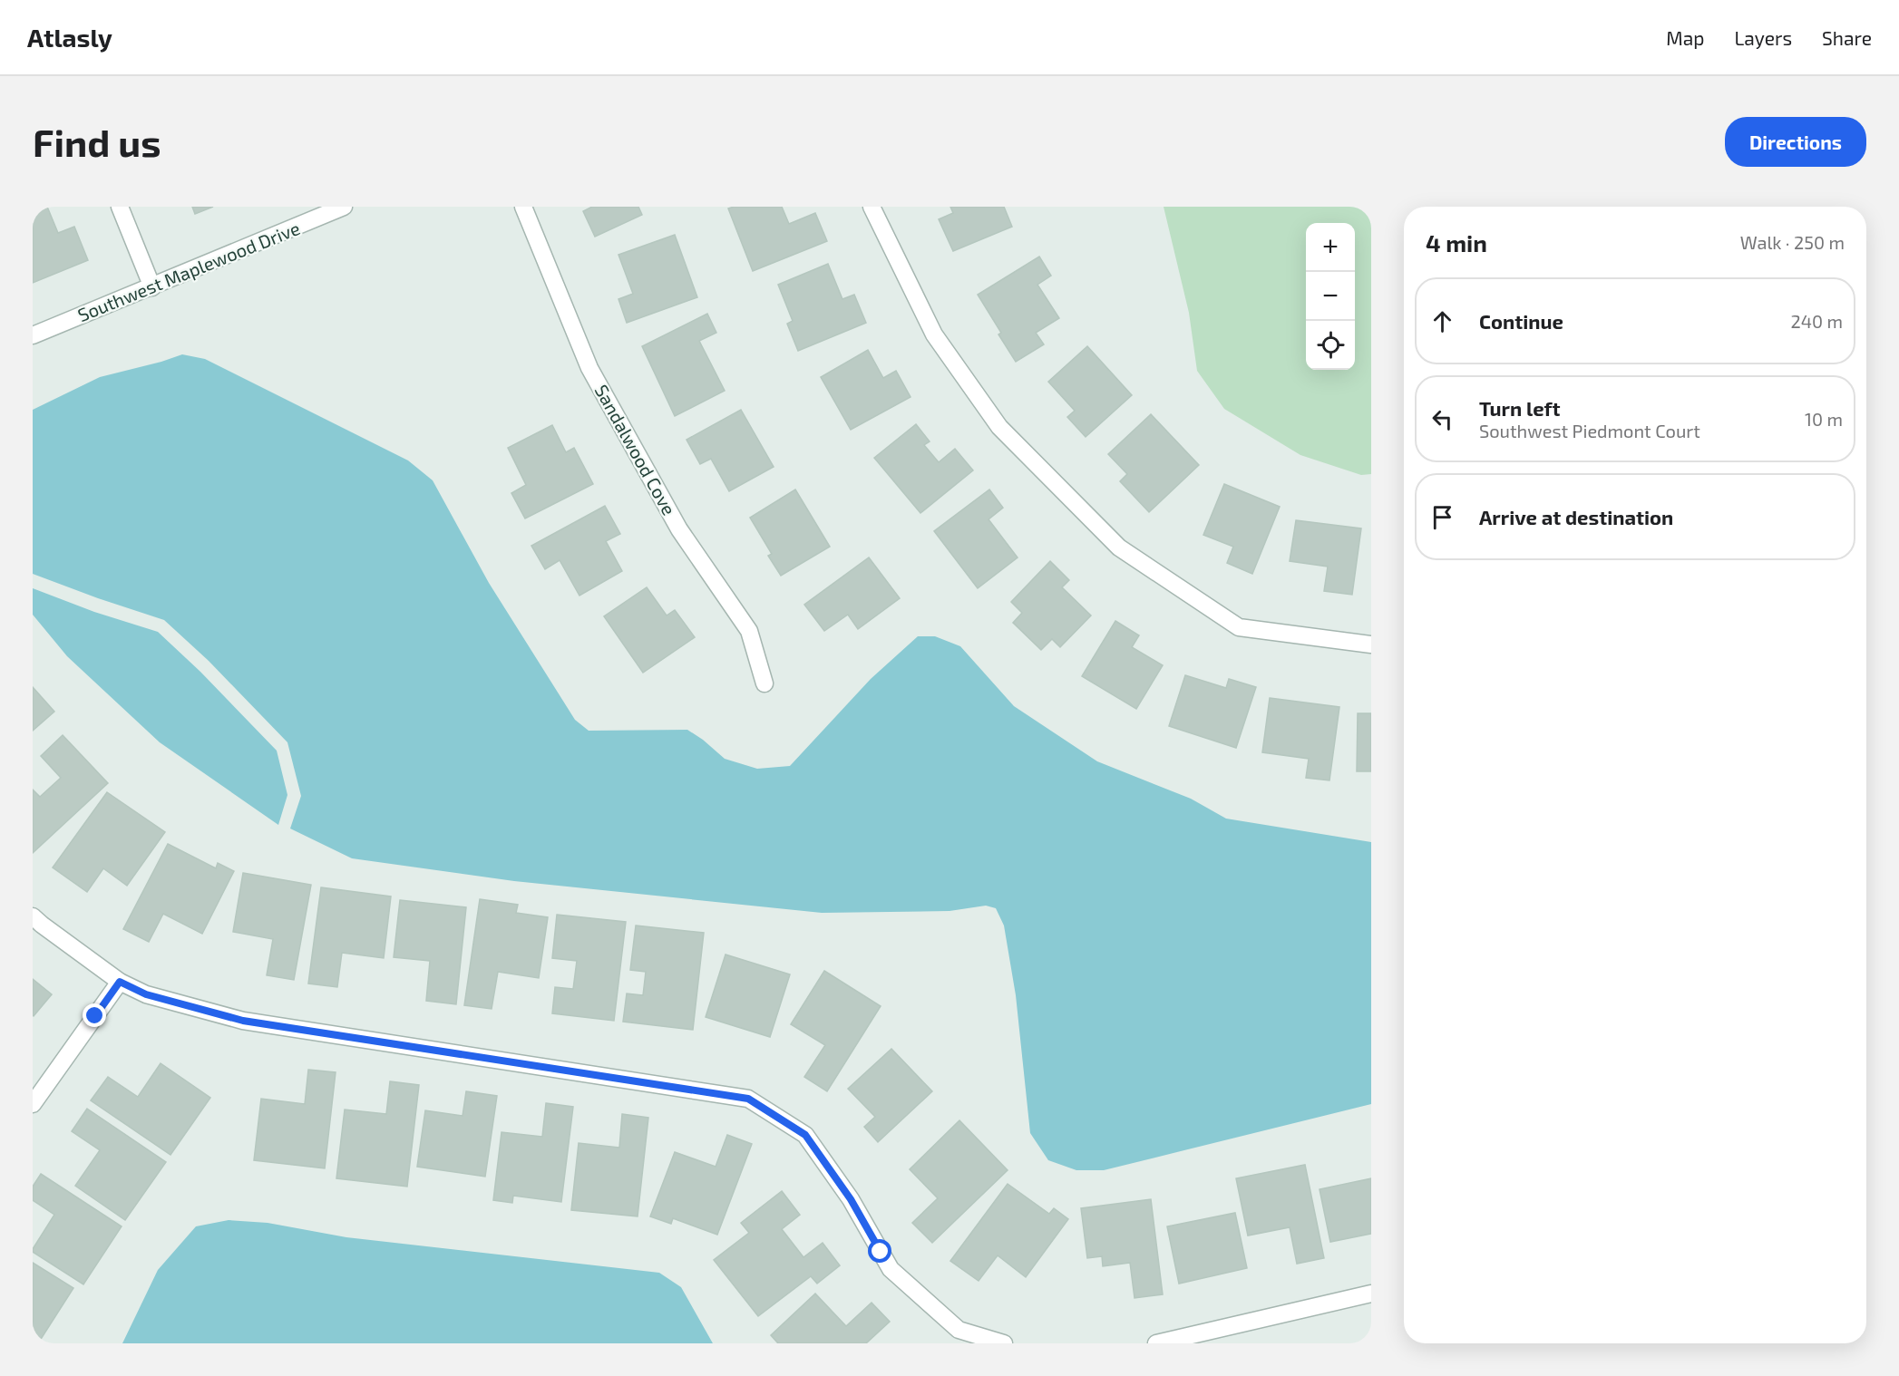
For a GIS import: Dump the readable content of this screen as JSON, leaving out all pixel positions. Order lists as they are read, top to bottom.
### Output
{
  "streets": {
    "street": ["Southwest Maplewood Drive", "Sandalwood Cove"]
  },
  "page": {
    "header": "Atlasly",
    "nav": ["Map", "Layers", "Share"],
    "buttons": "Directions",
    "title": "Find us",
    "heading": ["4 min", "Walk · 250 m"],
    "map_buttons": ["+", "−"],
    "list": [
      ["Continue", "240 m"],
      ["Turn left", "Southwest Piedmont Court", "10 m"],
      "Arrive at destination"
    ]
  }
}
